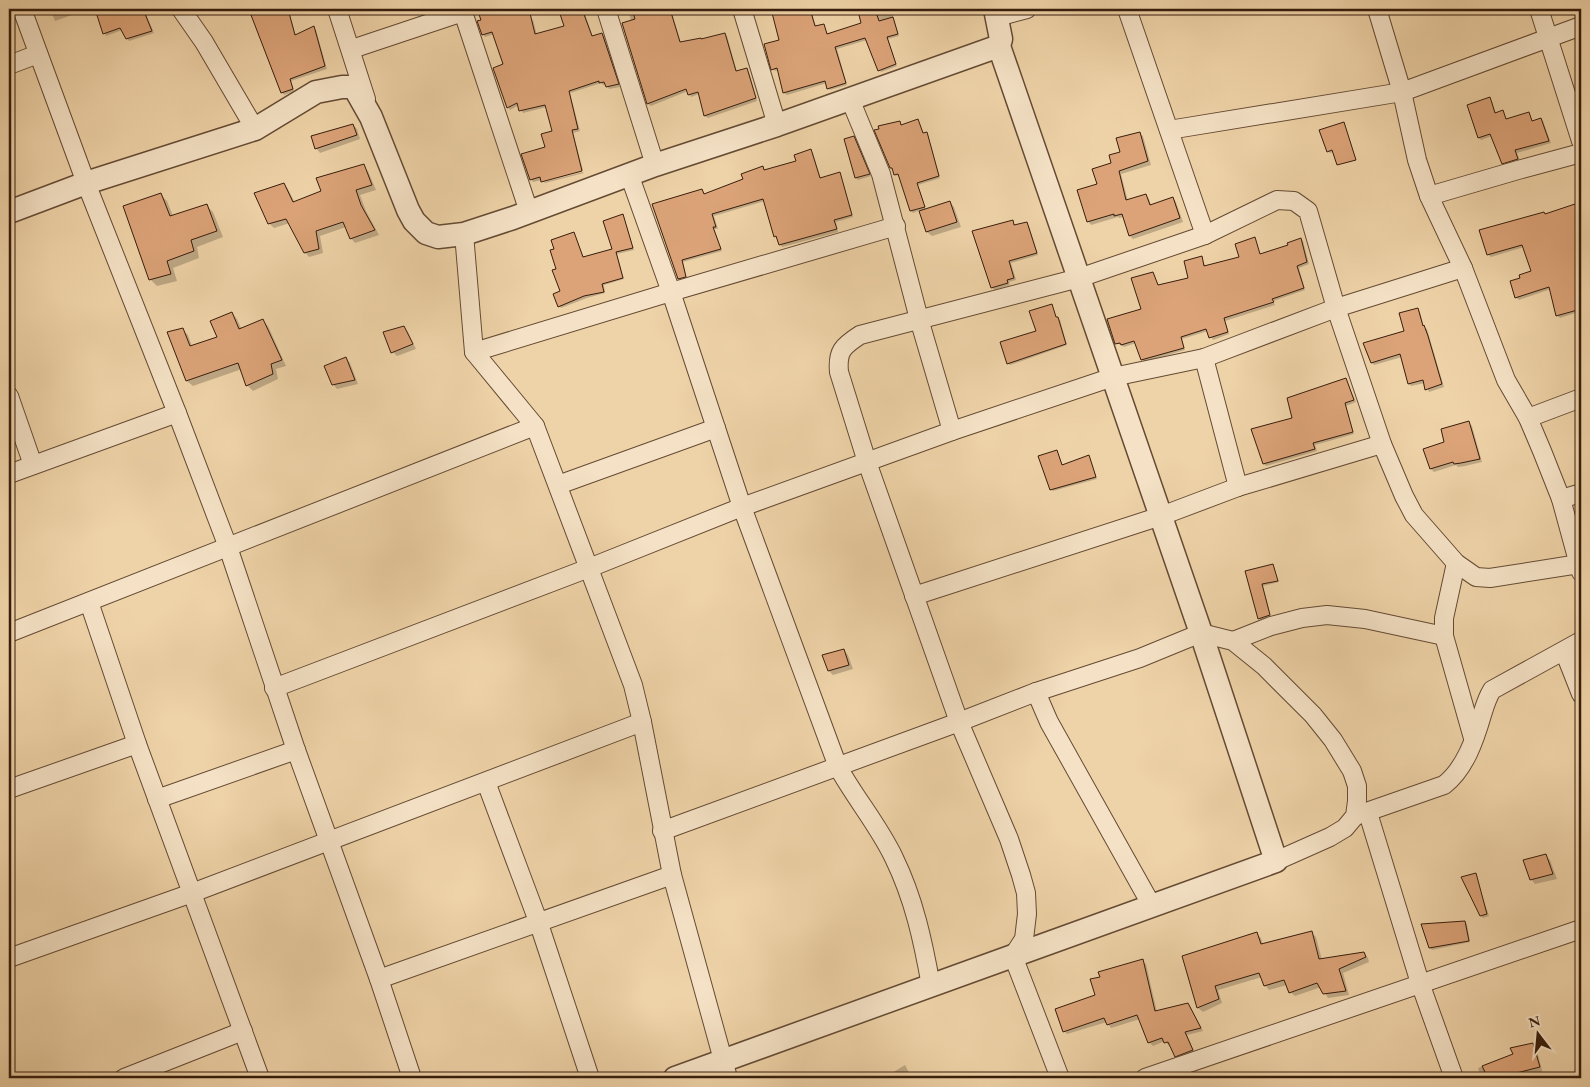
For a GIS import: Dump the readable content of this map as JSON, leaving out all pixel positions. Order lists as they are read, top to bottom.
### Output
{
  "north": "top"
}
